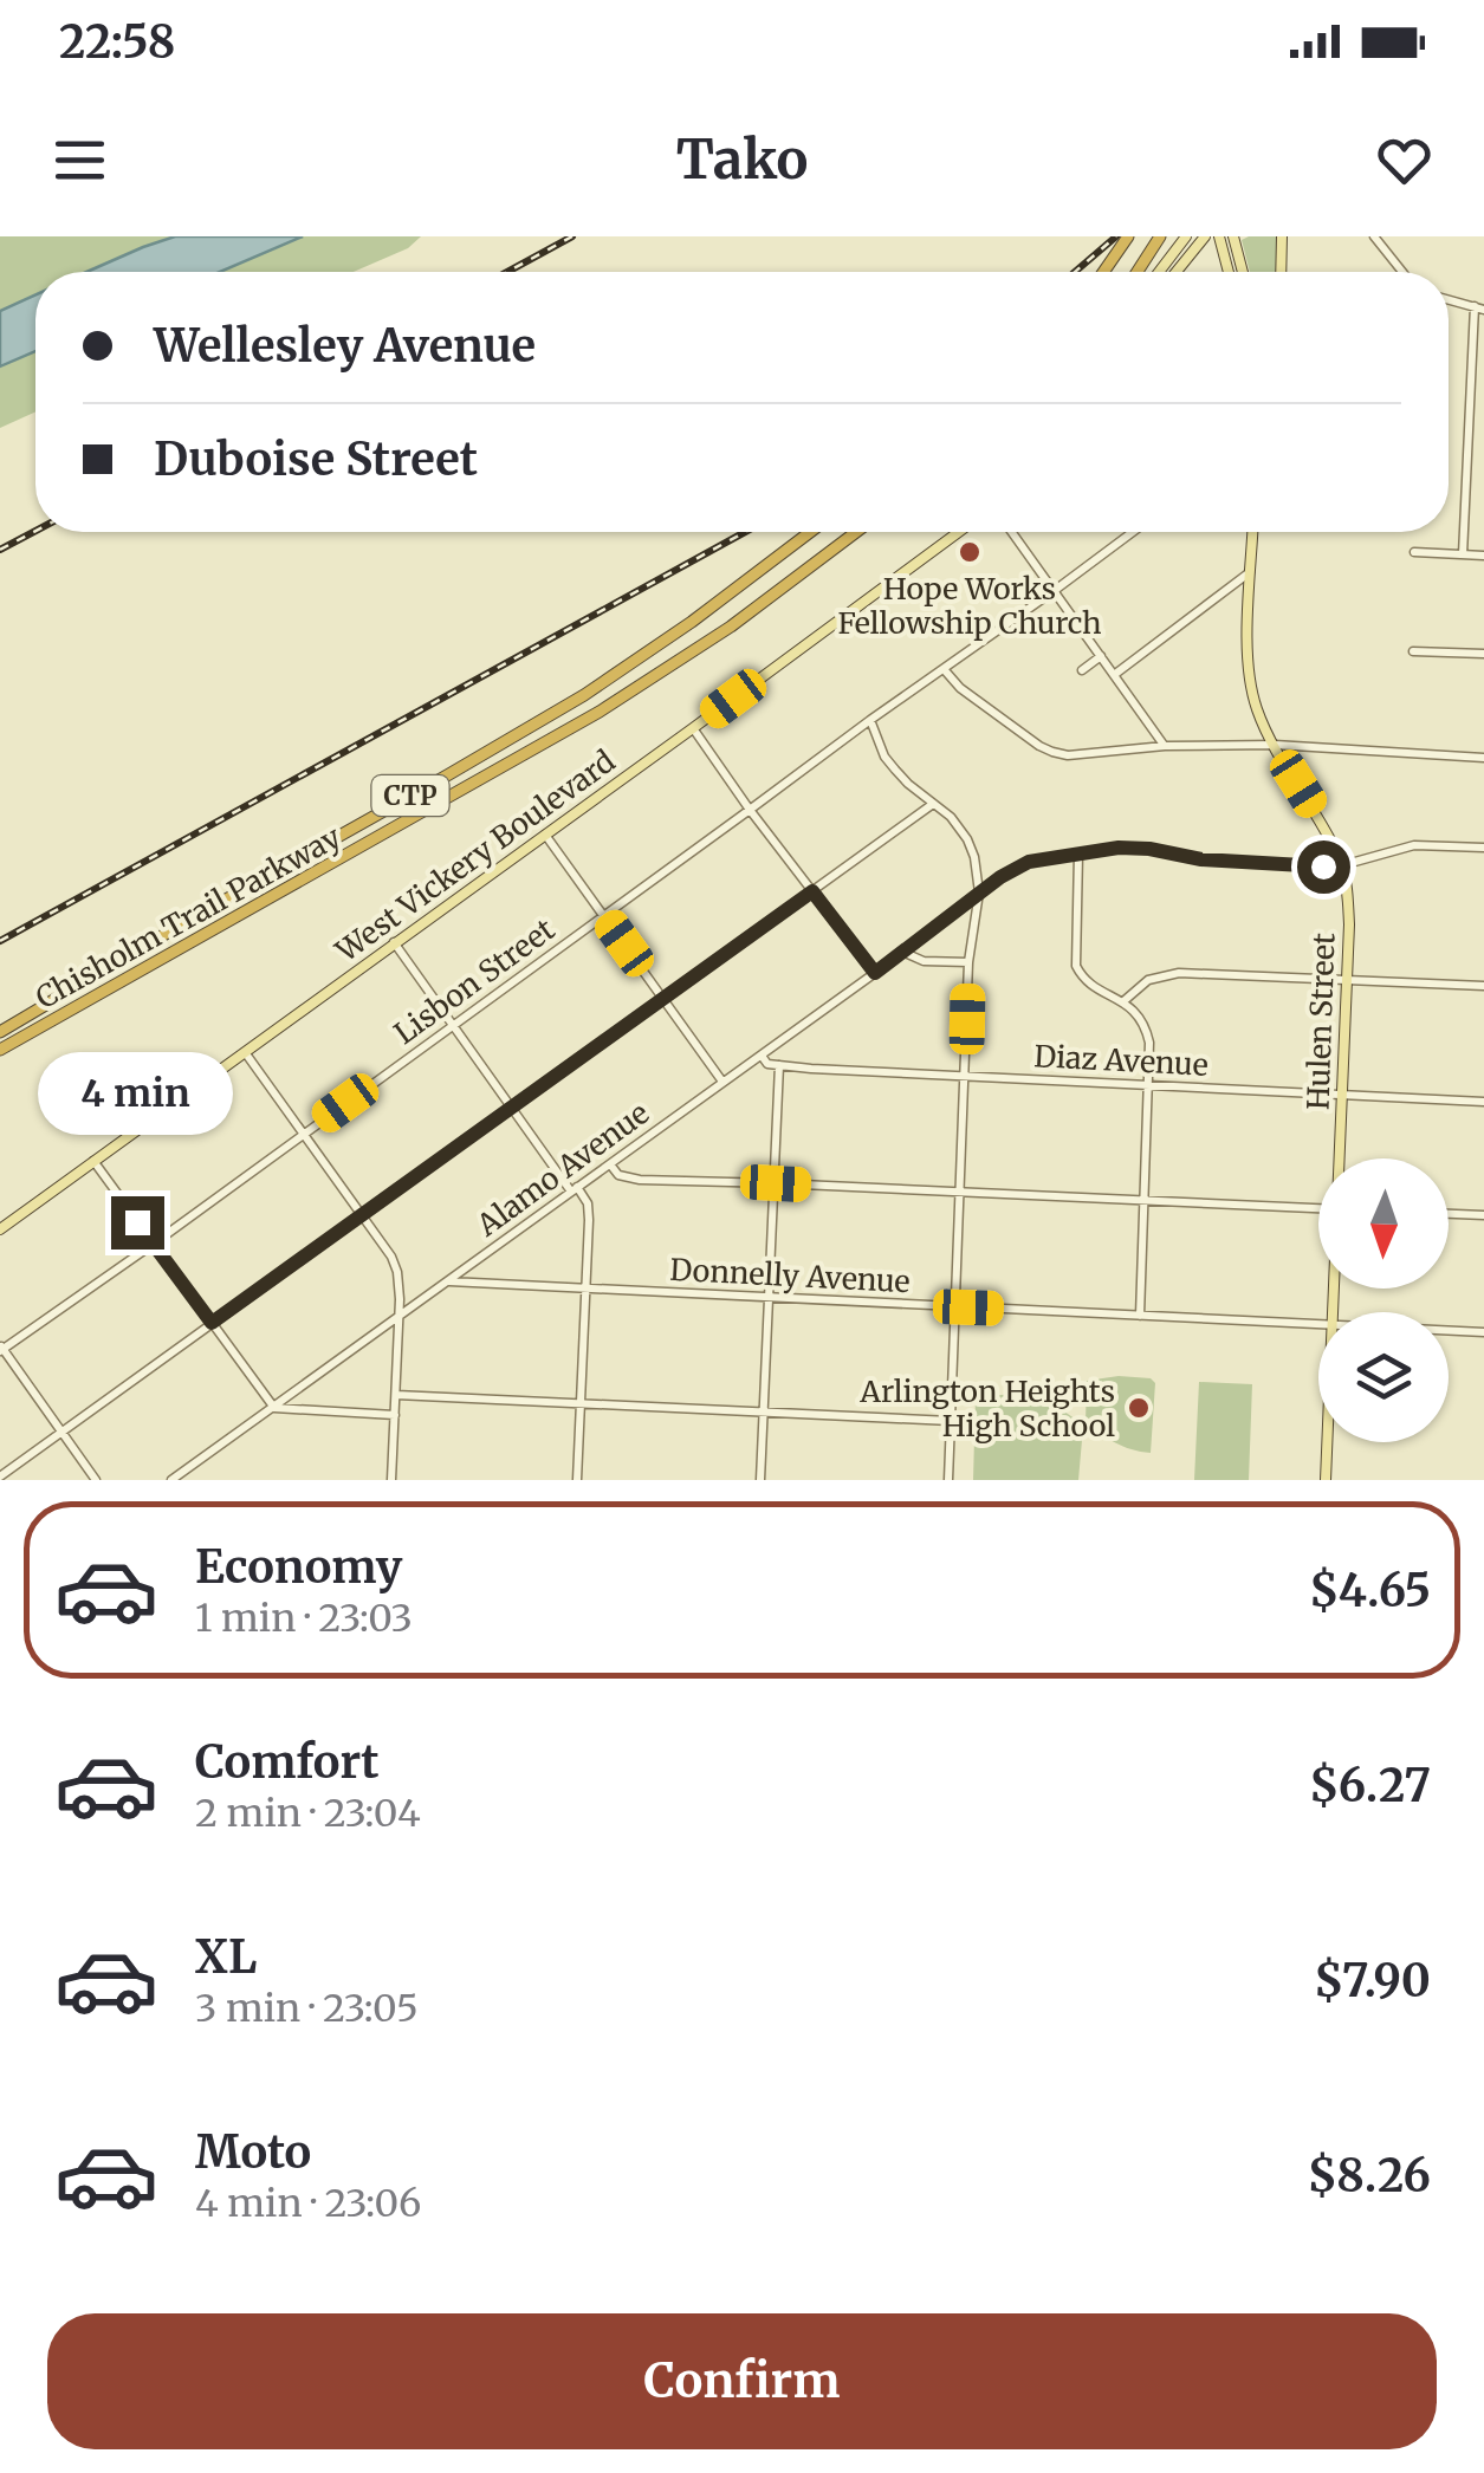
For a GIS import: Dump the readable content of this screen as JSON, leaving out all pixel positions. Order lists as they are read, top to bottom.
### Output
{
  "streets": {
    "highway": ["CTP", "Chisholm Trail Parkway"],
    "main road": ["West Vickery Boulevard", "Hulen Street"],
    "street": [
      "Lisbon Street",
      "Diaz Avenue",
      "Alamo Avenue",
      "Donnelly Avenue"
    ]
  },
  "crossings": [
    ["Hulen Street", "Diaz Avenue"],
    ["Hulen Street", "Alamo Avenue"],
    ["Diaz Avenue", "Alamo Avenue"],
    ["Alamo Avenue", "Donnelly Avenue"]
  ],
  "places": ["Hope Works Fellowship Church", "Arlington Heights High School"],
  "north": "bottom",
  "page": {
    "status": "22:58",
    "header": "Tako",
    "banner": ["Wellesley Avenue", "Duboise Street"],
    "bubble": "4 min",
    "list": [
      {
        "name": "Economy",
        "note": "1 min · 23:03",
        "value": "$4.65"
      },
      {
        "name": "Comfort",
        "note": "2 min · 23:04",
        "value": "$6.27"
      },
      {
        "name": "XL",
        "note": "3 min · 23:05",
        "value": "$7.90"
      },
      {
        "name": "Moto",
        "note": "4 min · 23:06",
        "value": "$8.26"
      }
    ],
    "buttons": "Confirm"
  }
}
